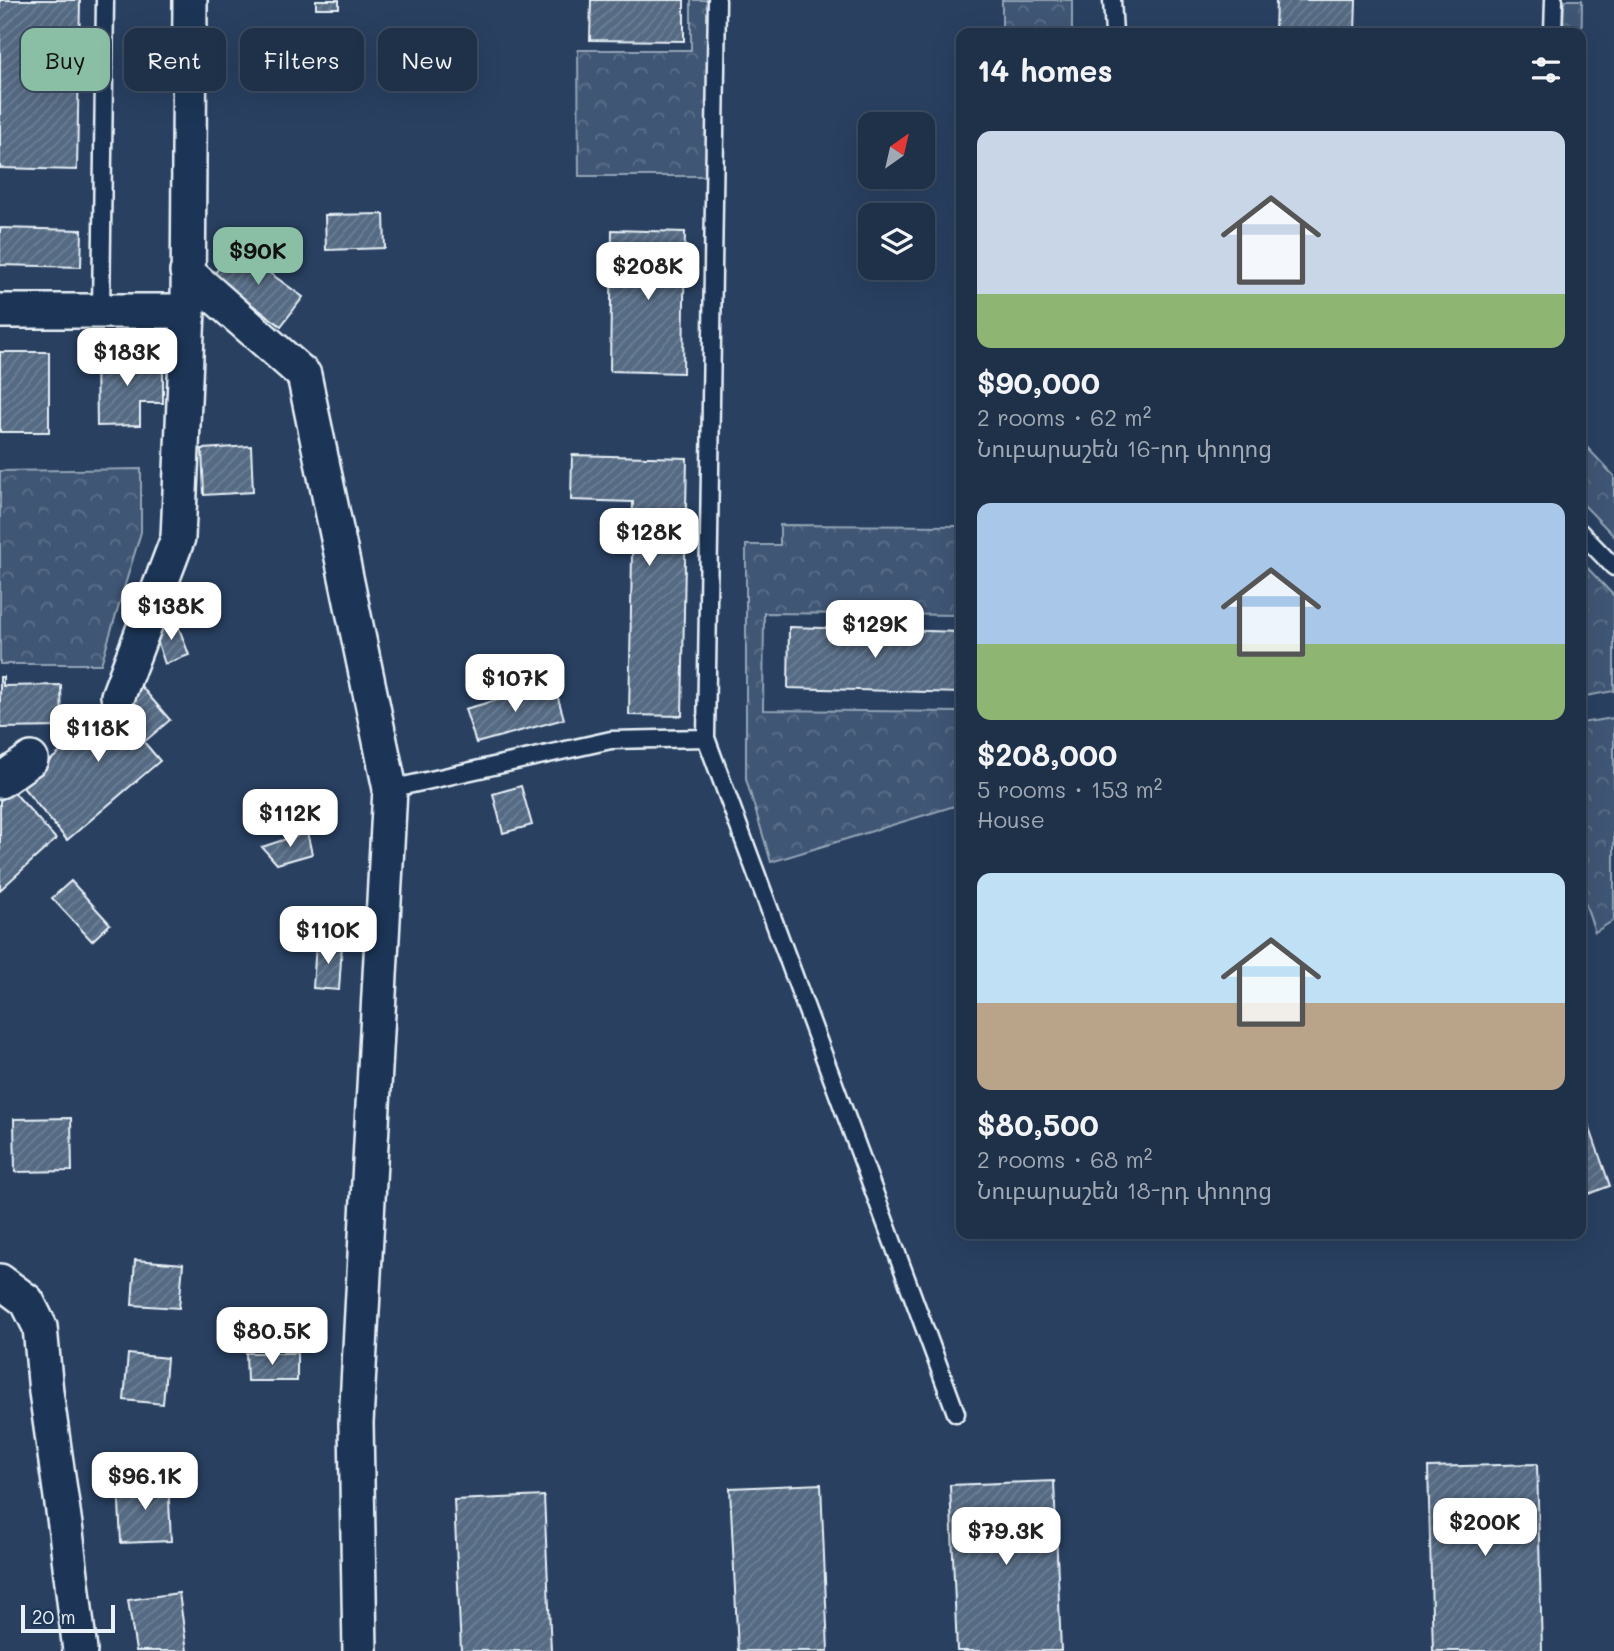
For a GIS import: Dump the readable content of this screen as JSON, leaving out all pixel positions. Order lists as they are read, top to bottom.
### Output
{
  "scale_bar": "20 m",
  "north": "top right",
  "page": {
    "chip": [
      "Buy",
      "Rent",
      "Filters",
      "New"
    ],
    "heading": "14 homes",
    "list": [
      {
        "name": "$90,000",
        "note": "2 rooms · 62 m² · Նուբարաշեն 16-րդ փողոց"
      },
      {
        "name": "$208,000",
        "note": "5 rooms · 153 m² · House"
      },
      {
        "name": "$80,500",
        "note": "2 rooms · 68 m² · Նուբարաշեն 18-րդ փողոց"
      }
    ],
    "price": [
      "$90K",
      "$208K",
      "$183K",
      "$128K",
      "$138K",
      "$129K",
      "$107K",
      "$118K",
      "$112K",
      "$110K",
      "$80.5K",
      "$96.1K",
      "$200K",
      "$79.3K"
    ],
    "scale": "20 m"
  }
}
